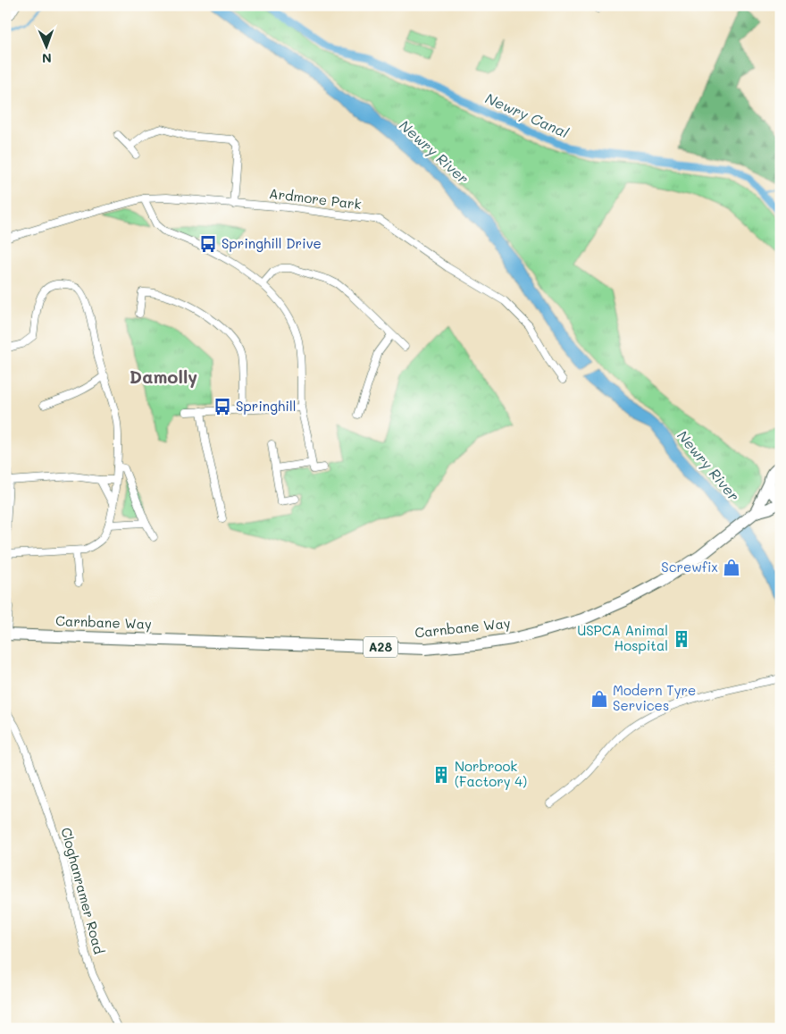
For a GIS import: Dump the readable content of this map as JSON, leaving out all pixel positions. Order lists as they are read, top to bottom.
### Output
{
  "streets": {
    "highway": ["Carnbane Way", "A28"],
    "street": ["Ardmore Park", "Cloghanramer Road"]
  },
  "districts": ["Damolly"],
  "water": ["Newry Canal", "Newry River"],
  "places": {
    "bus stop": ["Springhill Drive", "Springhill"],
    "shop": ["Screwfix", "Modern Tyre Services"],
    "building": ["USPCA Animal Hospital", "Norbrook (Factory 4)"]
  },
  "north": "bottom"
}
